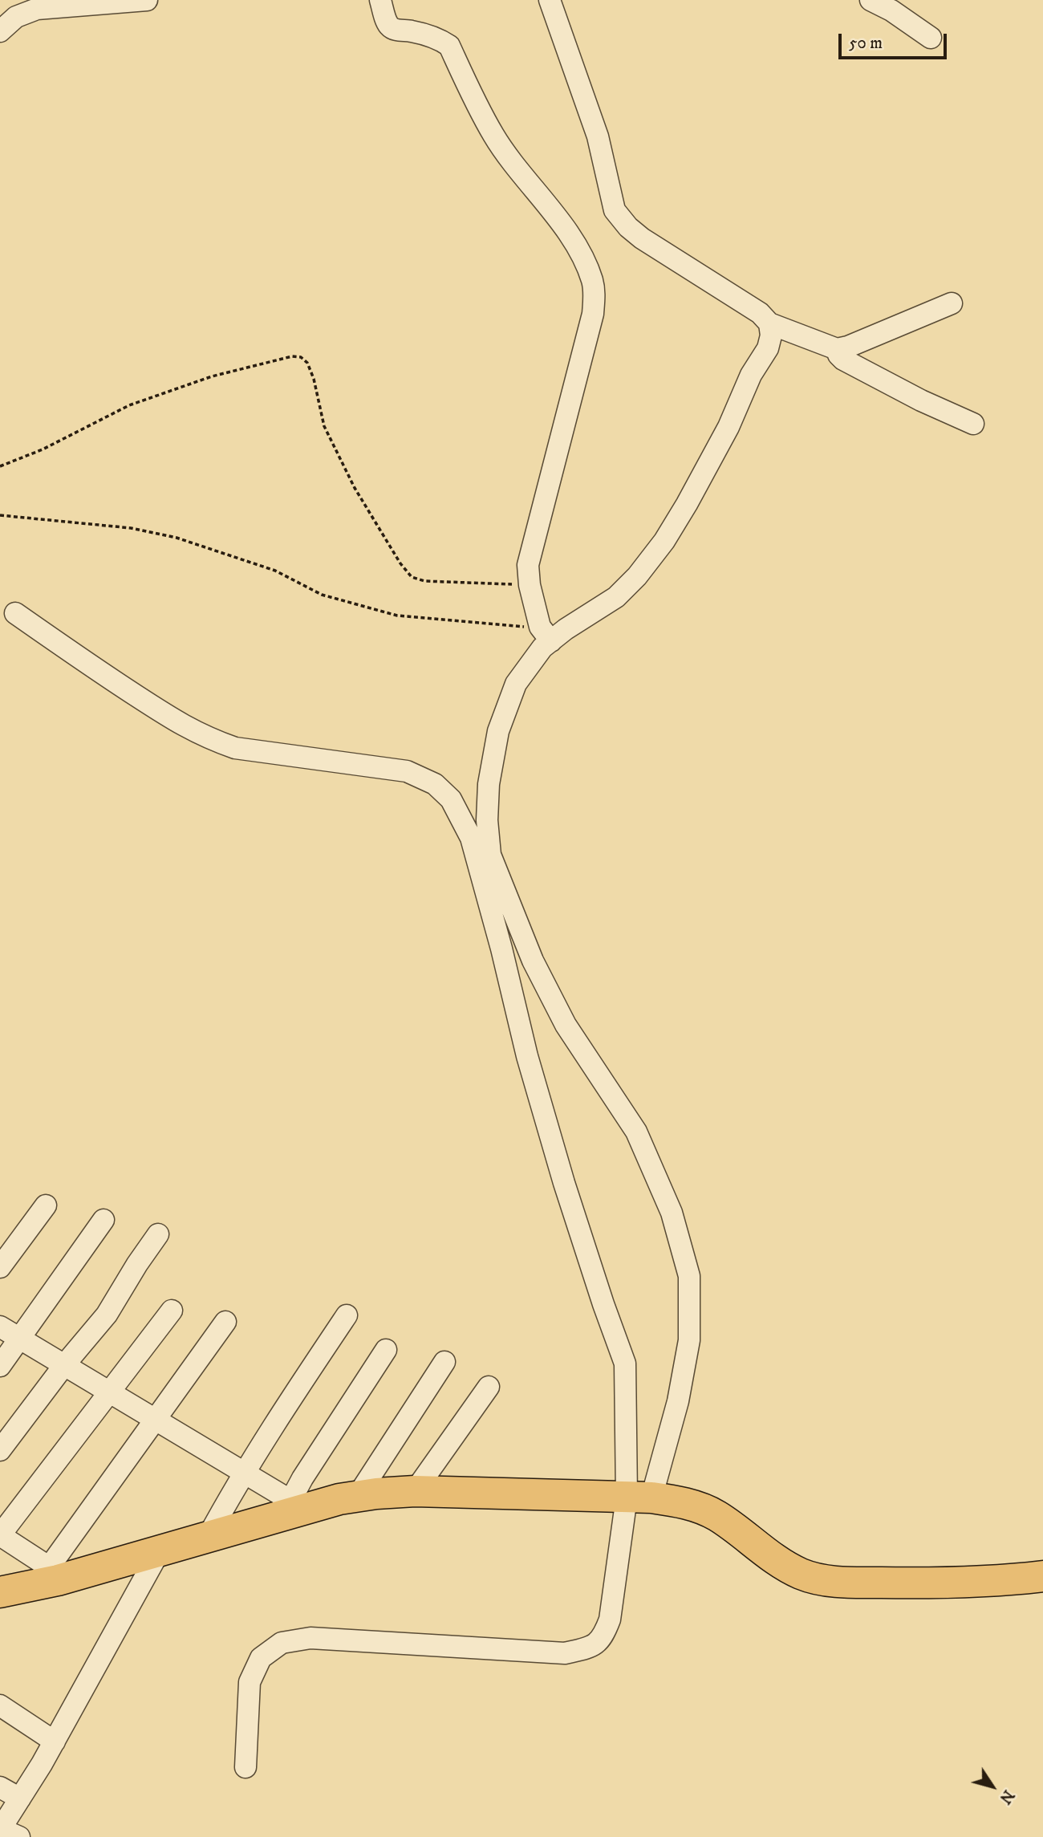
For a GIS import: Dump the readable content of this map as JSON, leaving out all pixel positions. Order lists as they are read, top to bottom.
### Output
{
  "scale_bar": "50 m",
  "north": "bottom right"
}
